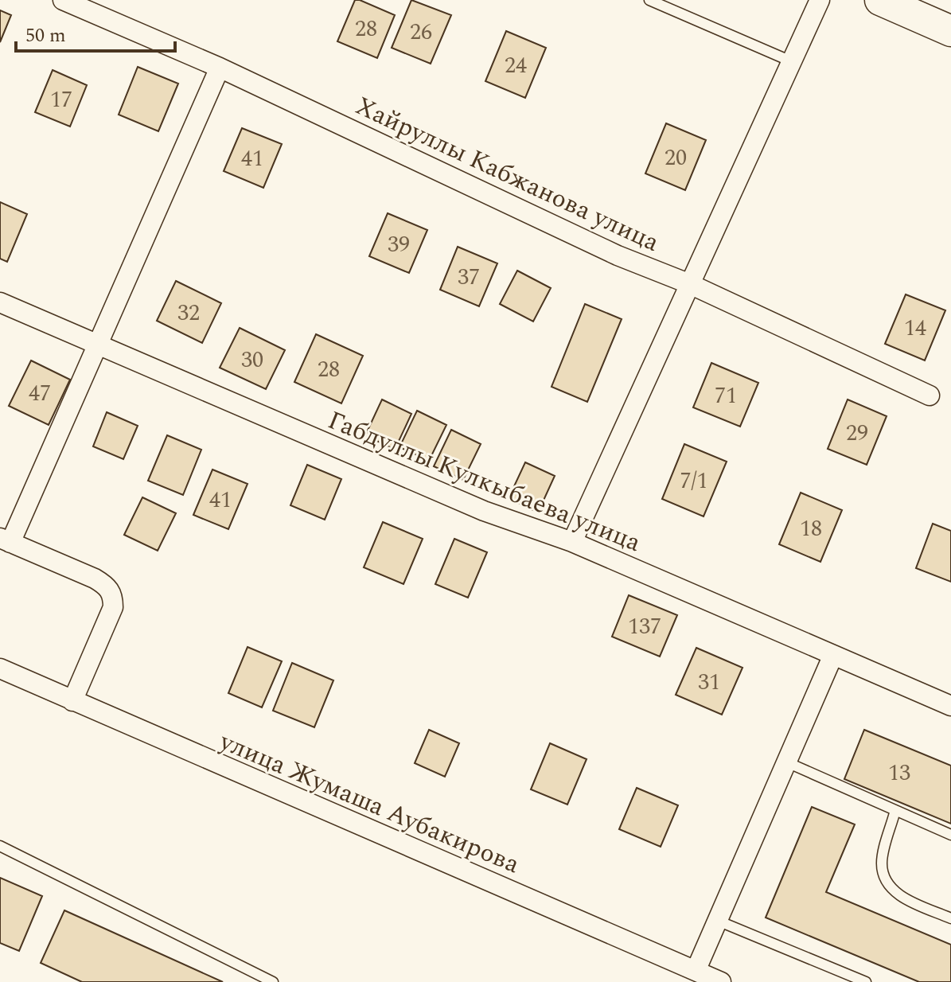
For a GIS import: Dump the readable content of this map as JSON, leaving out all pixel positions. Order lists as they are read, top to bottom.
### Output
{
  "streets": {
    "street": ["Хайруллы Кабжанова улица", "Габдуллы Кулкыбаева улица", "улица Жумаша Аубакирова"]
  },
  "house_numbers": [
    "28",
    "26",
    "24",
    "17",
    "20",
    "41",
    "39",
    "37",
    "32",
    "14",
    "30",
    "28",
    "47",
    "71",
    "29",
    "7/1",
    "41",
    "18",
    "137",
    "31",
    "13"
  ],
  "scale_bar": "50 m"
}
